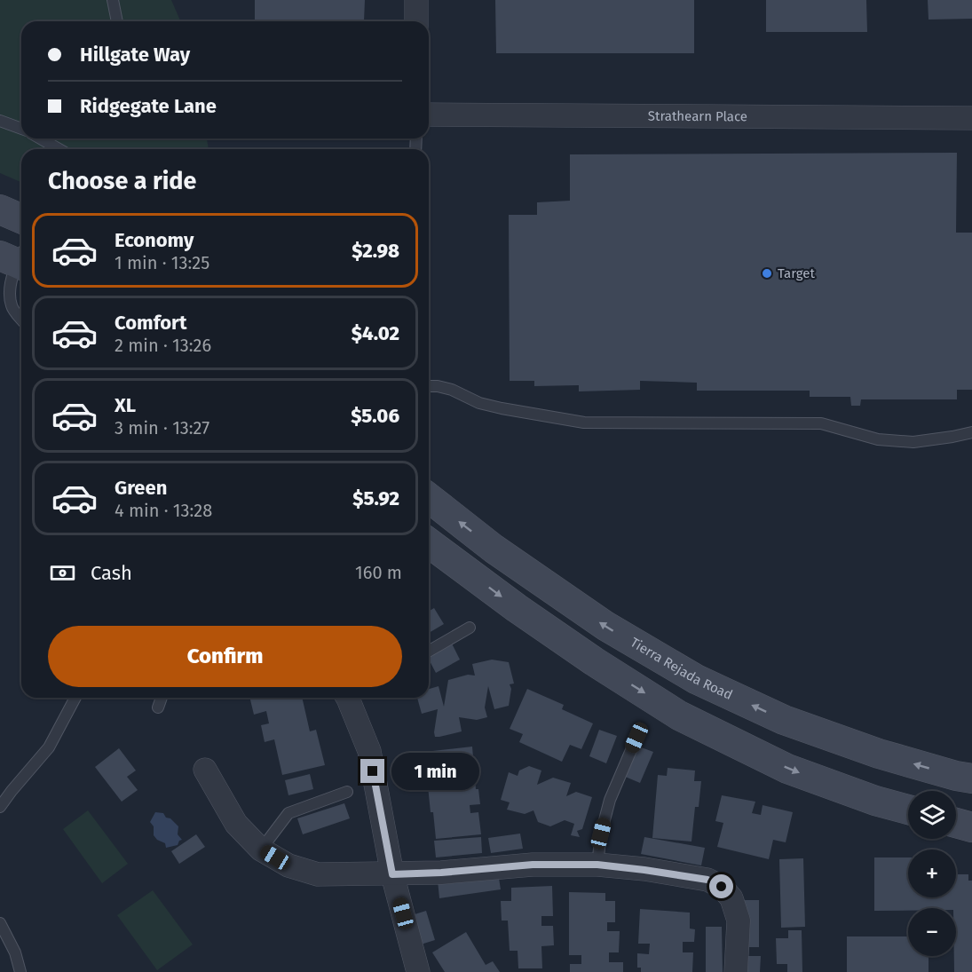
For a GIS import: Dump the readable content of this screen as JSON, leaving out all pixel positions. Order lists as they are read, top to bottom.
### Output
{
  "streets": {
    "main road": ["Tierra Rejada Road"],
    "street": ["Strathearn Place"]
  },
  "places": ["Target"],
  "page": {
    "banner": ["Hillgate Way", "Ridgegate Lane"],
    "heading": "Choose a ride",
    "list": [
      {
        "name": "Economy",
        "note": "1 min · 13:25",
        "value": "$2.98"
      },
      {
        "name": "Comfort",
        "note": "2 min · 13:26",
        "value": "$4.02"
      },
      {
        "name": "XL",
        "note": "3 min · 13:27",
        "value": "$5.06"
      },
      {
        "name": "Green",
        "note": "4 min · 13:28",
        "value": "$5.92"
      }
    ],
    "pay": ["Cash", "160 m"],
    "buttons": "Confirm",
    "bubble": "1 min",
    "map_buttons": ["+", "−"]
  }
}
